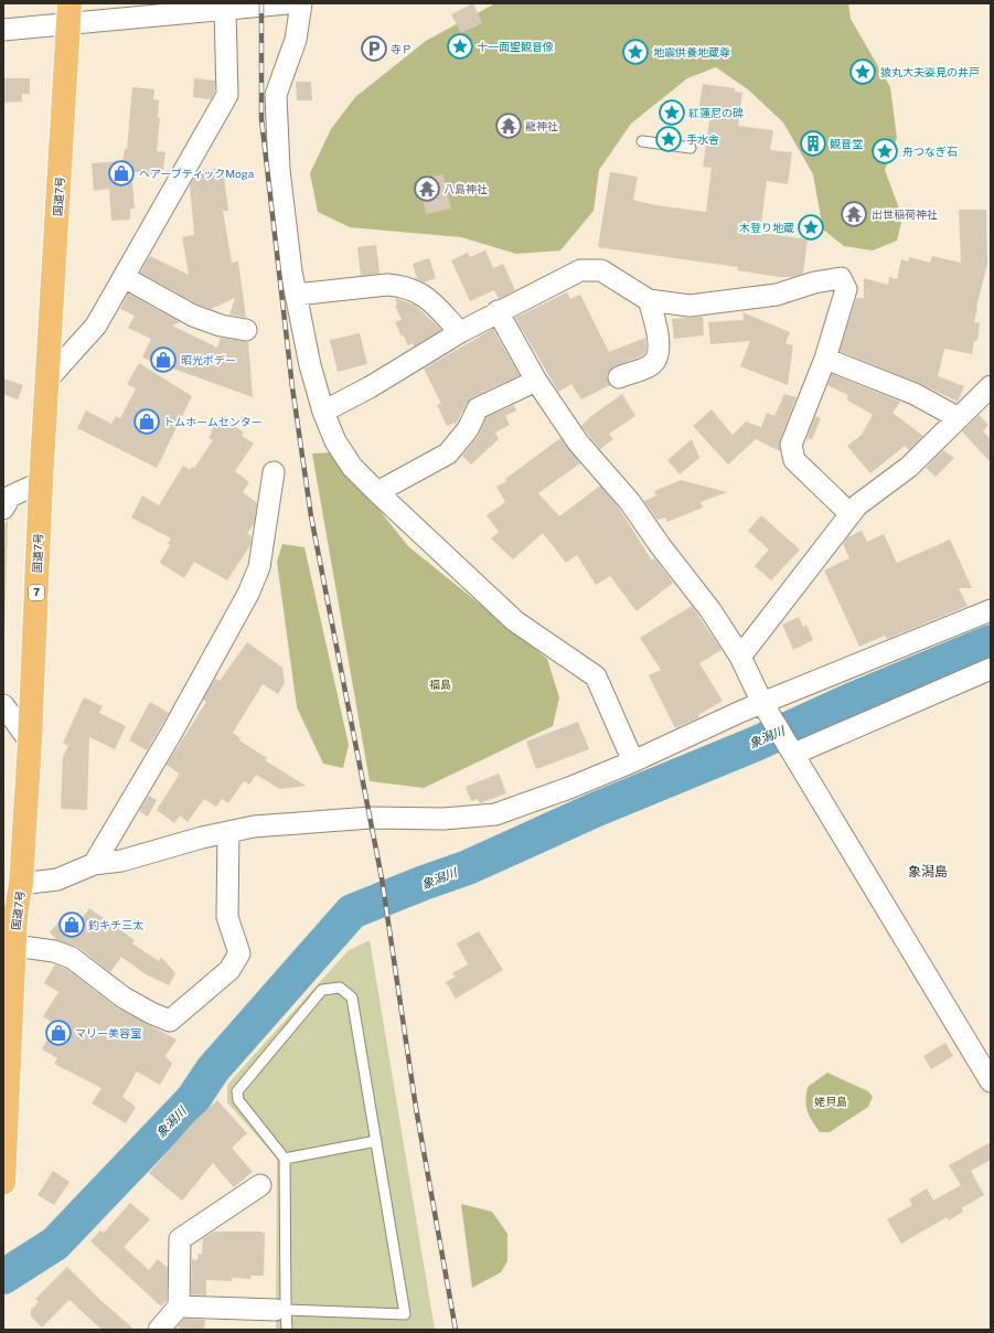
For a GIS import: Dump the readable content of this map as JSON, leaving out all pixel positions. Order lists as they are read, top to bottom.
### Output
{
  "streets": {
    "highway": ["国道7号", "7"]
  },
  "districts": ["象潟島"],
  "water": ["象潟川"],
  "parks": ["福島", "姥貝島"],
  "places": {
    "place": [
      "十一面聖観音像",
      "地震供養地蔵尊",
      "猿丸大夫姿見の井戸",
      "紅蓮尼の碑",
      "手水舎",
      "舟つなぎ石",
      "木登り地蔵"
    ],
    "parking": ["寺Ｐ"],
    "temple": ["龍神社", "八島神社", "出世稲荷神社"],
    "building": ["観音堂"],
    "shop": [
      "ヘアーブティックMoga",
      "昭光ボデー",
      "トムホームセンター",
      "釣キチ三太",
      "マリー美容室"
    ]
  }
}
